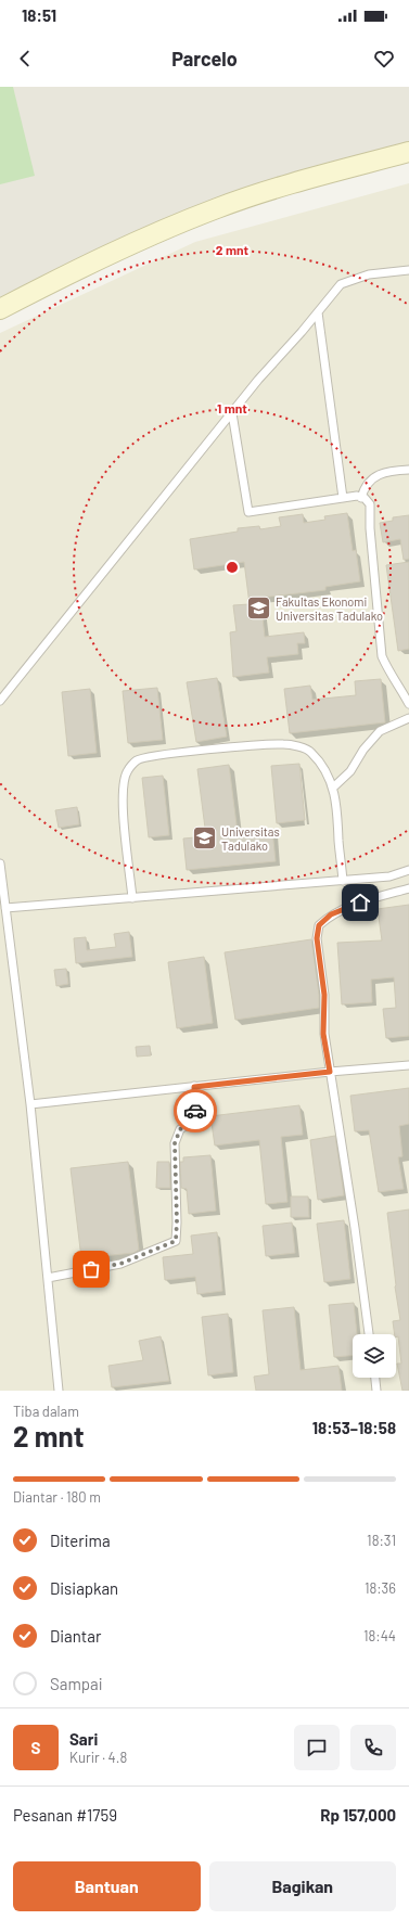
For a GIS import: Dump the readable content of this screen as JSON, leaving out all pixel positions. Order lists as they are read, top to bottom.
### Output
{
  "places": {
    "school or university": ["Fakultas Ekonomi Universitas Tadulako", "Universitas Tadulako"]
  },
  "page": {
    "status": "18:51",
    "header": "Parcelo",
    "heading": ["2 mnt", "Tiba dalam", "18:53–18:58"],
    "panel": [
      "Sari",
      "Kurir · 4.8",
      "Pesanan #1759",
      "Rp 157,000"
    ],
    "bar": "Diantar · 180 m",
    "list": [
      ["Diterima", "18:31"],
      ["Disiapkan", "18:36"],
      ["Diantar", "18:44"],
      "Sampai"
    ],
    "round": "S",
    "buttons": ["Bantuan", "Bagikan"]
  },
  "rings": ["2 mnt", "1 mnt"]
}
